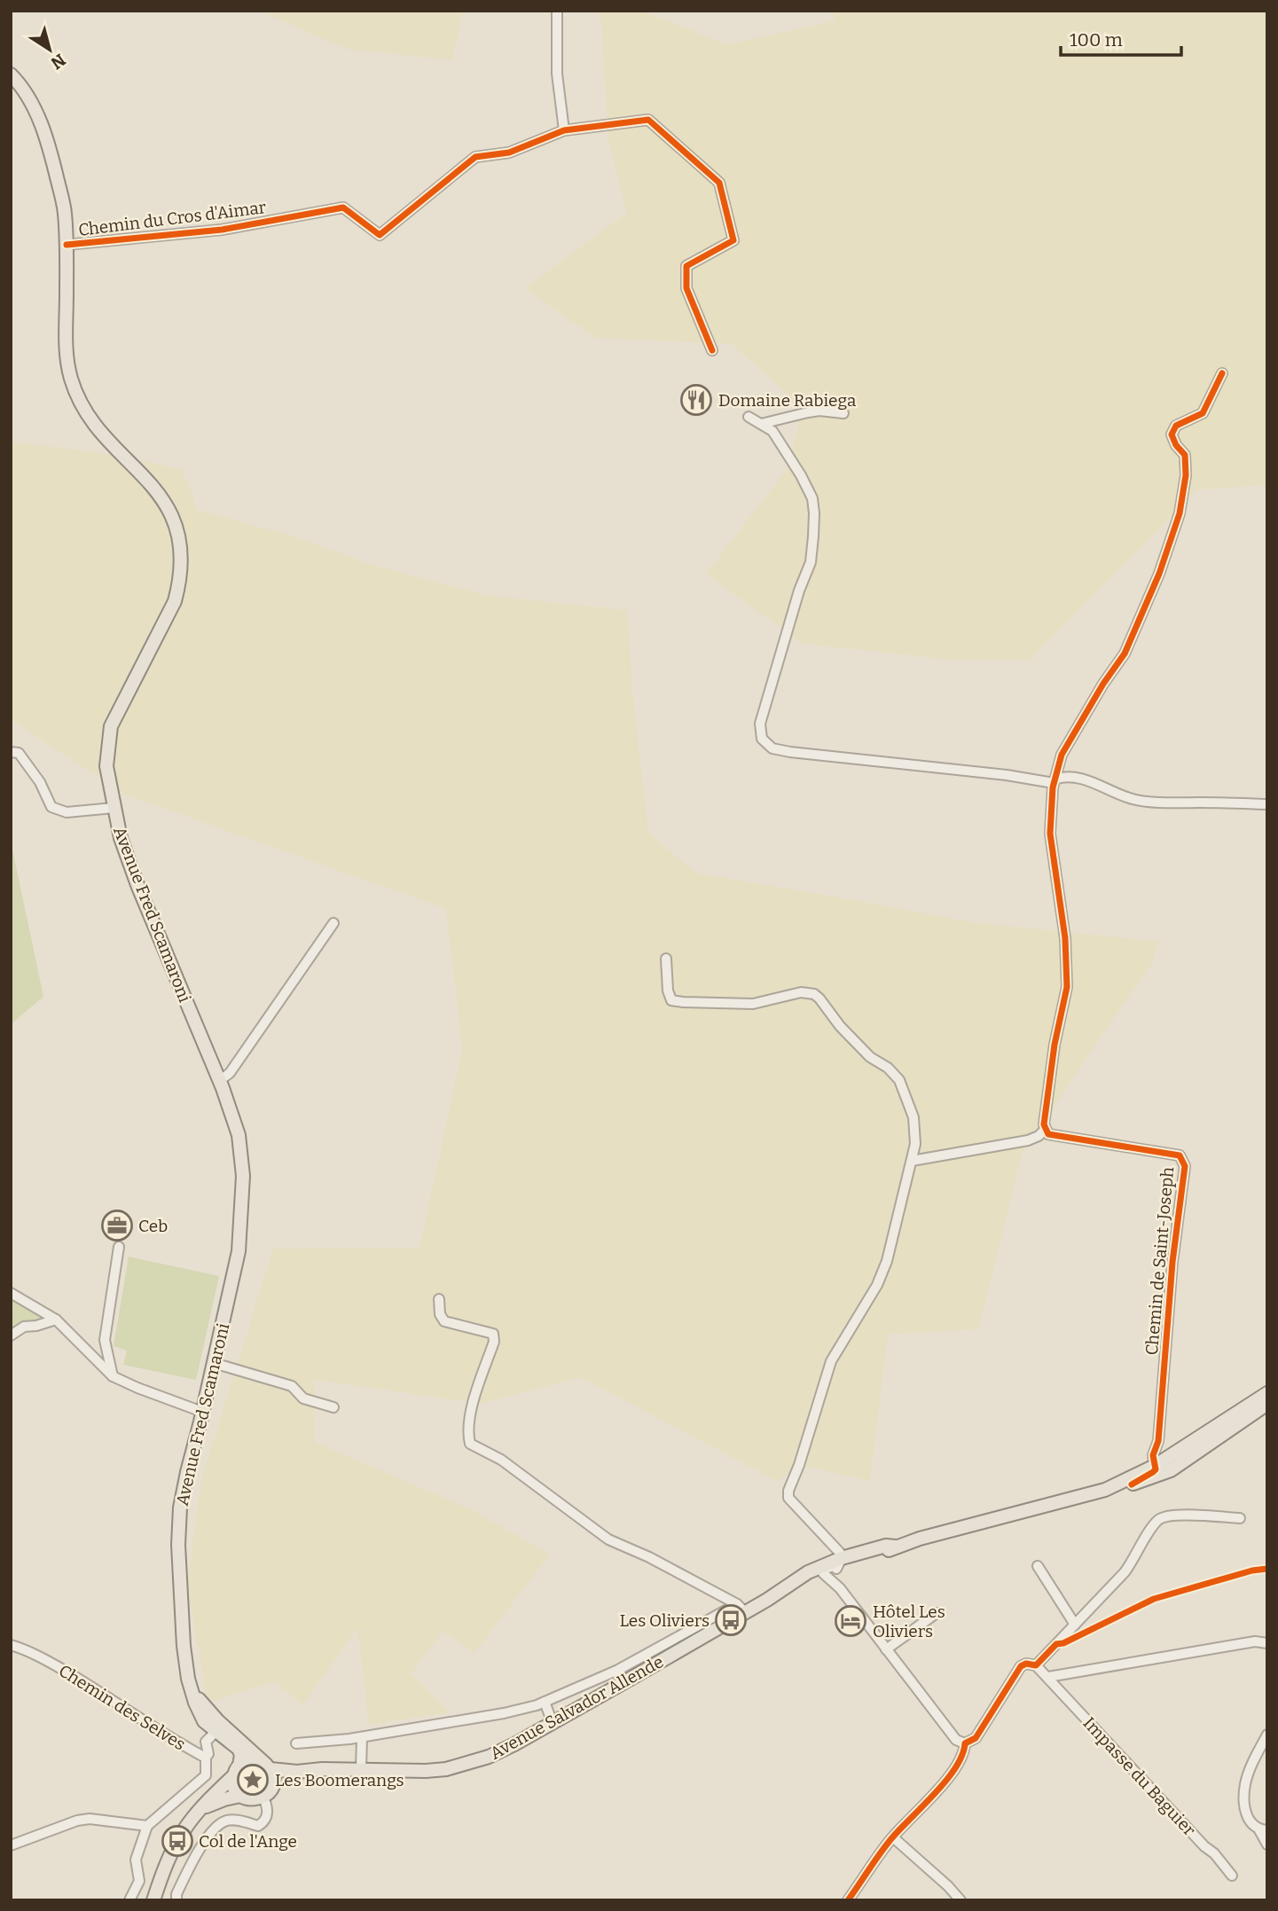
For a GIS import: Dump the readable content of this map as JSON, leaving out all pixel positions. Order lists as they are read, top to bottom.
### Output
{
  "streets": {
    "main road": ["Avenue Fred Scamaroni", "Avenue Salvador Allende"],
    "street": [
      "Chemin du Cros d'Aimar",
      "Chemin de Saint-Joseph",
      "Chemin des Selves",
      "Impasse du Baguier"
    ]
  },
  "crossings": [
    ["Chemin du Cros d'Aimar", "Avenue Fred Scamaroni"],
    ["Avenue Fred Scamaroni", "Chemin des Selves"],
    ["Avenue Fred Scamaroni", "Avenue Salvador Allende"],
    ["Chemin de Saint-Joseph", "Avenue Salvador Allende"]
  ],
  "places": {
    "restaurant": ["Domaine Rabiega"],
    "office": ["Ceb"],
    "bus stop": ["Les Oliviers", "Col de l'Ange"],
    "hotel": ["Hôtel Les Oliviers"],
    "place": ["Les Boomerangs"]
  },
  "scale_bar": "100 m",
  "north": "bottom right"
}
